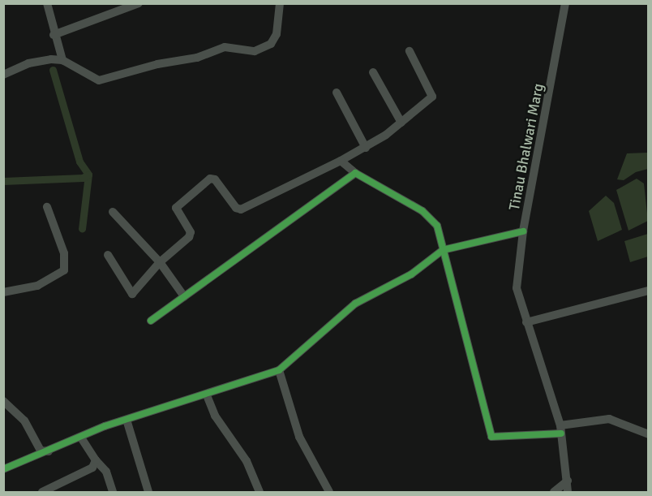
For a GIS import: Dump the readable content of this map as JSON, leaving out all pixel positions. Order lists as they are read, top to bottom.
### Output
{
  "streets": {
    "street": ["Tinau Bhalwari Marg"]
  }
}
